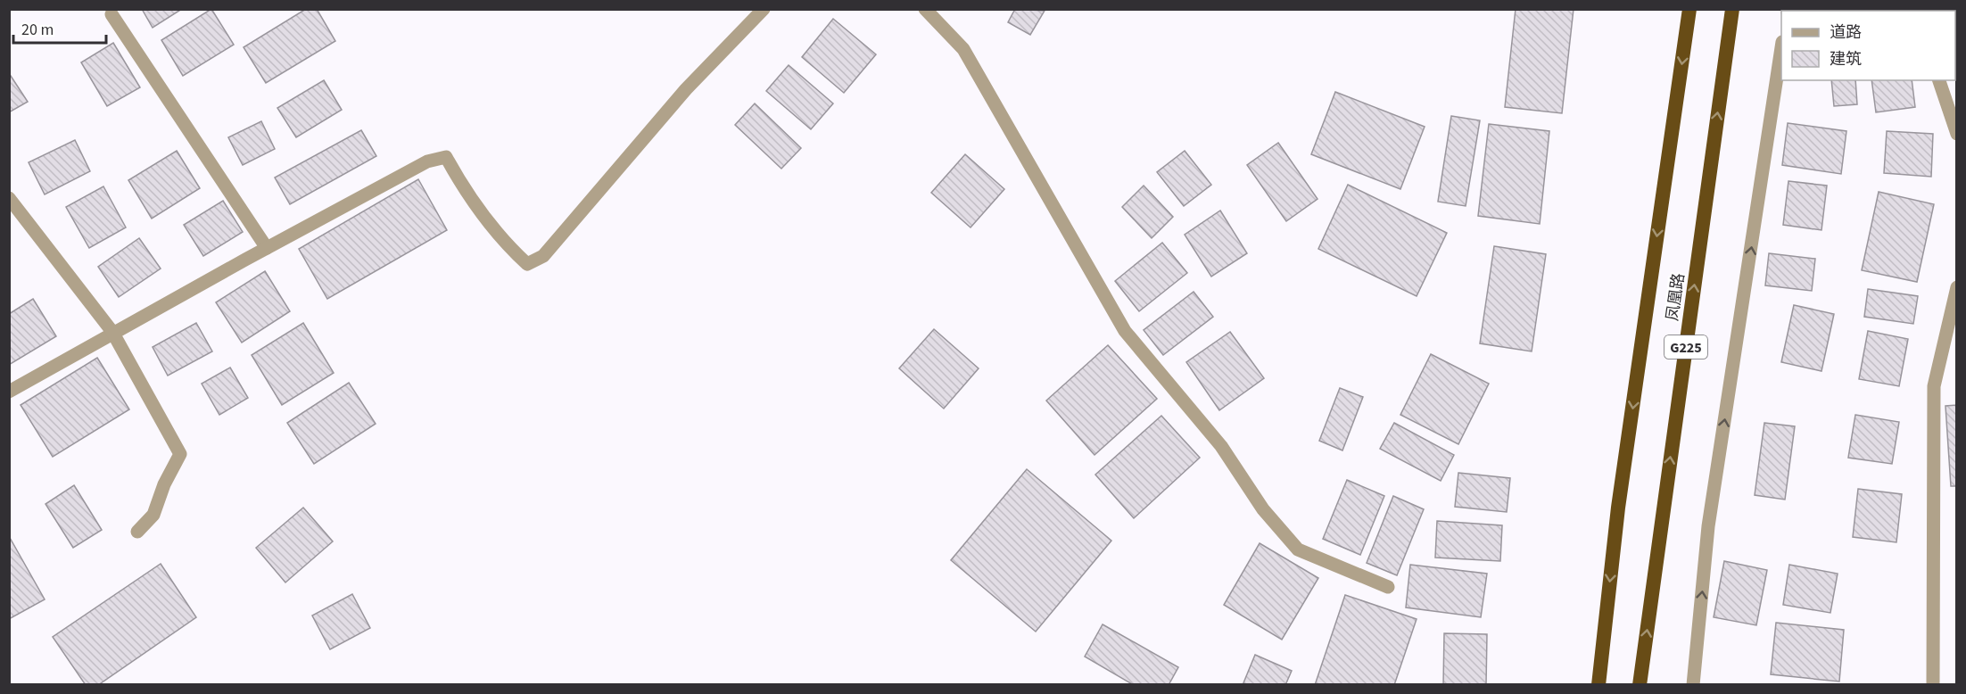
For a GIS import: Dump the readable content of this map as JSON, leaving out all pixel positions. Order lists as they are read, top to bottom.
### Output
{
  "streets": {
    "highway": ["凤凰路", "G225"]
  },
  "legend": ["道路", "建筑"],
  "scale_bar": "20 m"
}
